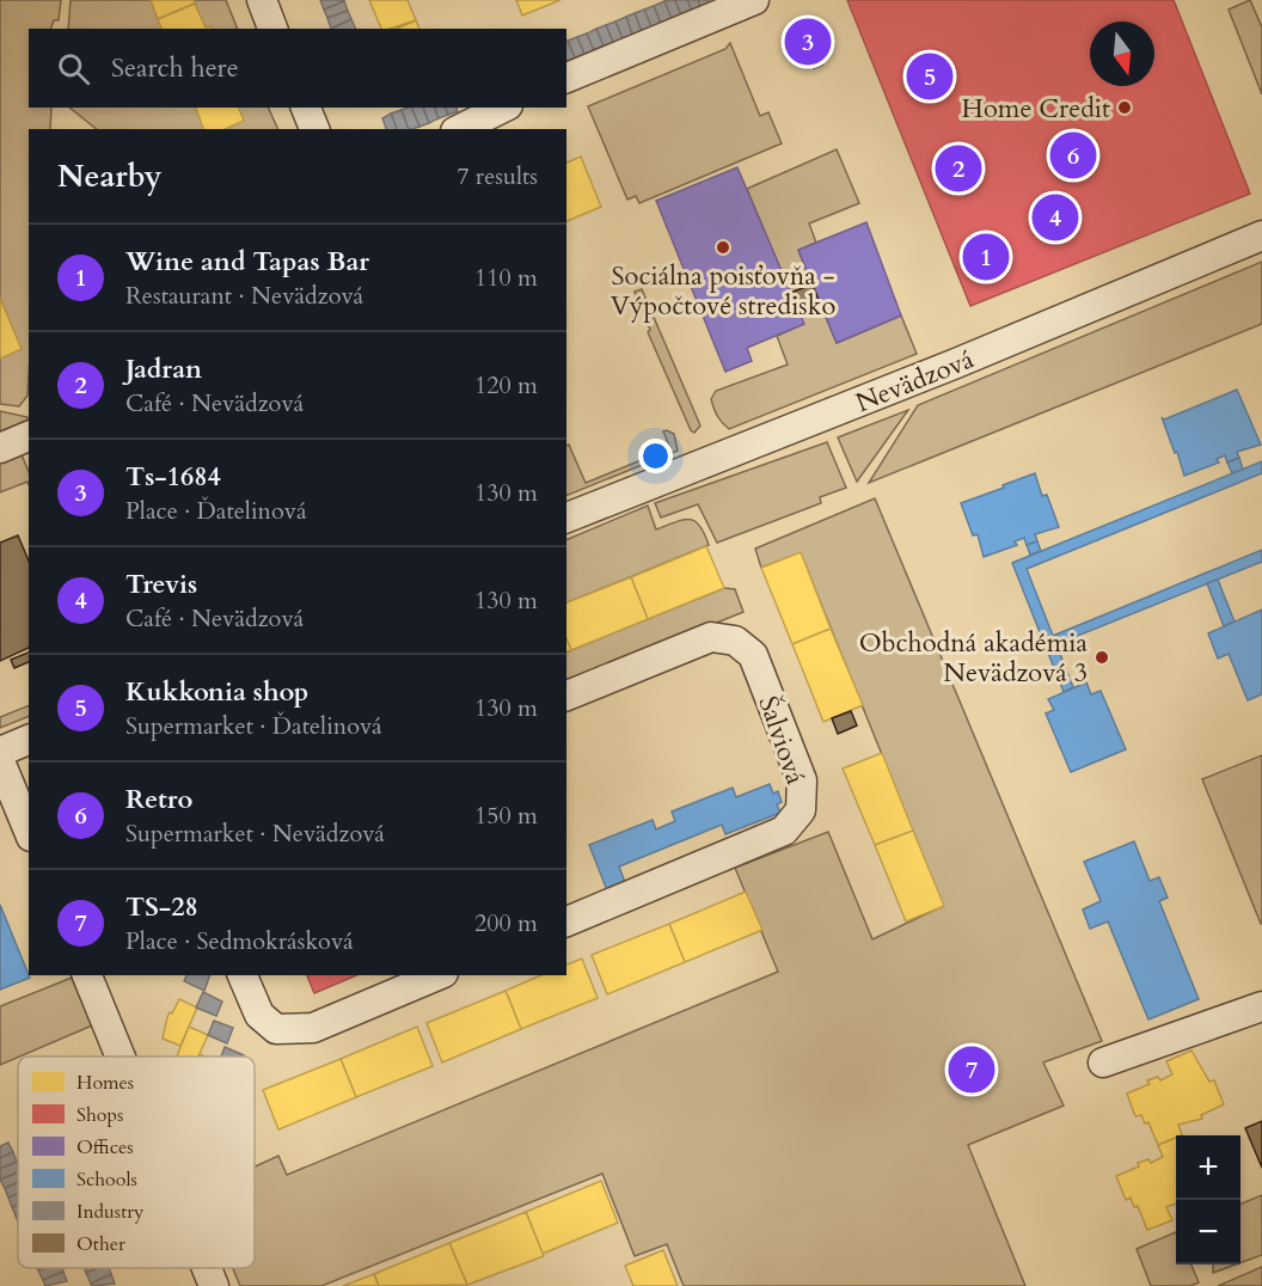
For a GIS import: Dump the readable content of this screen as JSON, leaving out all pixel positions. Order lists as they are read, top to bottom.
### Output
{
  "streets": {
    "street": ["Nevädzová", "Šalviová"]
  },
  "places": ["Home Credit", "Sociálna poisťovňa - Výpočtové stredisko", "Obchodná akadémia Nevädzová 3"],
  "legend": [
    "Homes",
    "Shops",
    "Offices",
    "Schools",
    "Industry",
    "Other"
  ],
  "north": "bottom",
  "page": {
    "pins": [
      "3",
      "5",
      "6",
      "2",
      "4",
      "1",
      "7"
    ],
    "search": "Search here",
    "heading": ["Nearby", "7 results"],
    "list": [
      {
        "mark": "1",
        "name": "Wine and Tapas Bar",
        "note": "Restaurant · Nevädzová",
        "value": "110 m"
      },
      {
        "mark": "2",
        "name": "Jadran",
        "note": "Café · Nevädzová",
        "value": "120 m"
      },
      {
        "mark": "3",
        "name": "Ts-1684",
        "note": "Place · Ďatelinová",
        "value": "130 m"
      },
      {
        "mark": "4",
        "name": "Trevis",
        "note": "Café · Nevädzová",
        "value": "130 m"
      },
      {
        "mark": "5",
        "name": "Kukkonia shop",
        "note": "Supermarket · Ďatelinová",
        "value": "130 m"
      },
      {
        "mark": "6",
        "name": "Retro",
        "note": "Supermarket · Nevädzová",
        "value": "150 m"
      },
      {
        "mark": "7",
        "name": "TS-28",
        "note": "Place · Sedmokrásková",
        "value": "200 m"
      }
    ],
    "map_buttons": ["+", "−"]
  }
}
